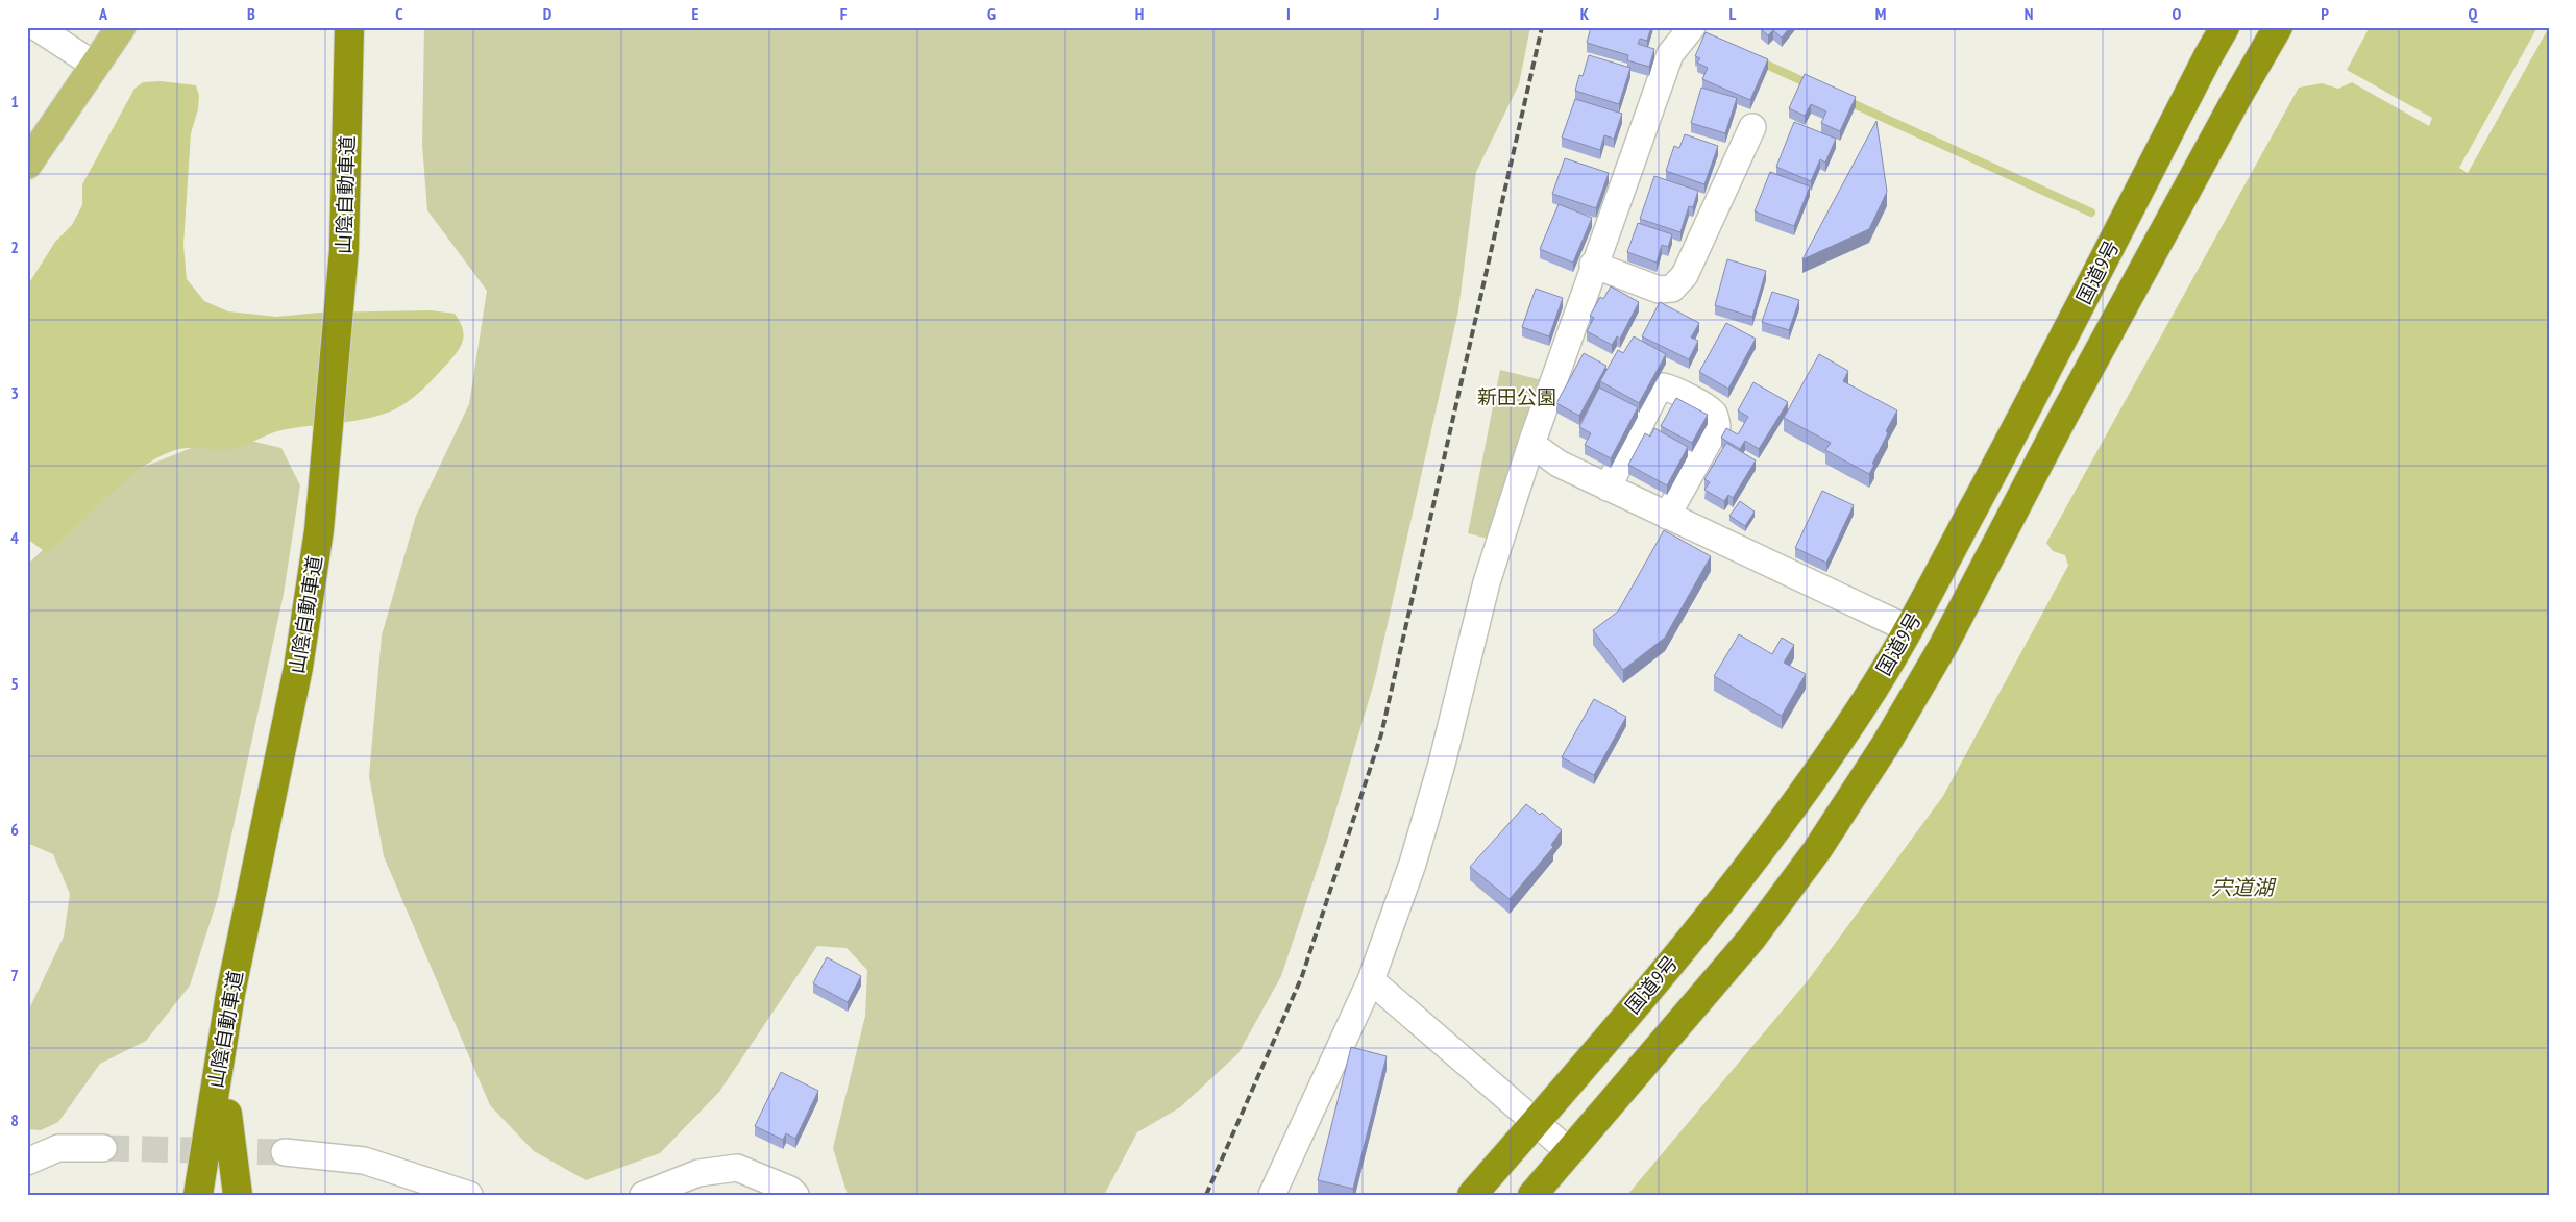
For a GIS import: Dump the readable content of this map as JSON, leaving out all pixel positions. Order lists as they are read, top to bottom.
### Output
{
  "streets": {
    "highway": ["山陰自動車道", "国道9号"]
  },
  "water": ["宍道湖"],
  "parks": ["新田公園"],
  "grid": {
    "columns": [
      "A",
      "B",
      "C",
      "D",
      "E",
      "F",
      "G",
      "H",
      "I",
      "J",
      "K",
      "L",
      "M",
      "N",
      "O",
      "P",
      "Q"
    ],
    "rows": [
      "1",
      "2",
      "3",
      "4",
      "5",
      "6",
      "7",
      "8"
    ]
  }
}
